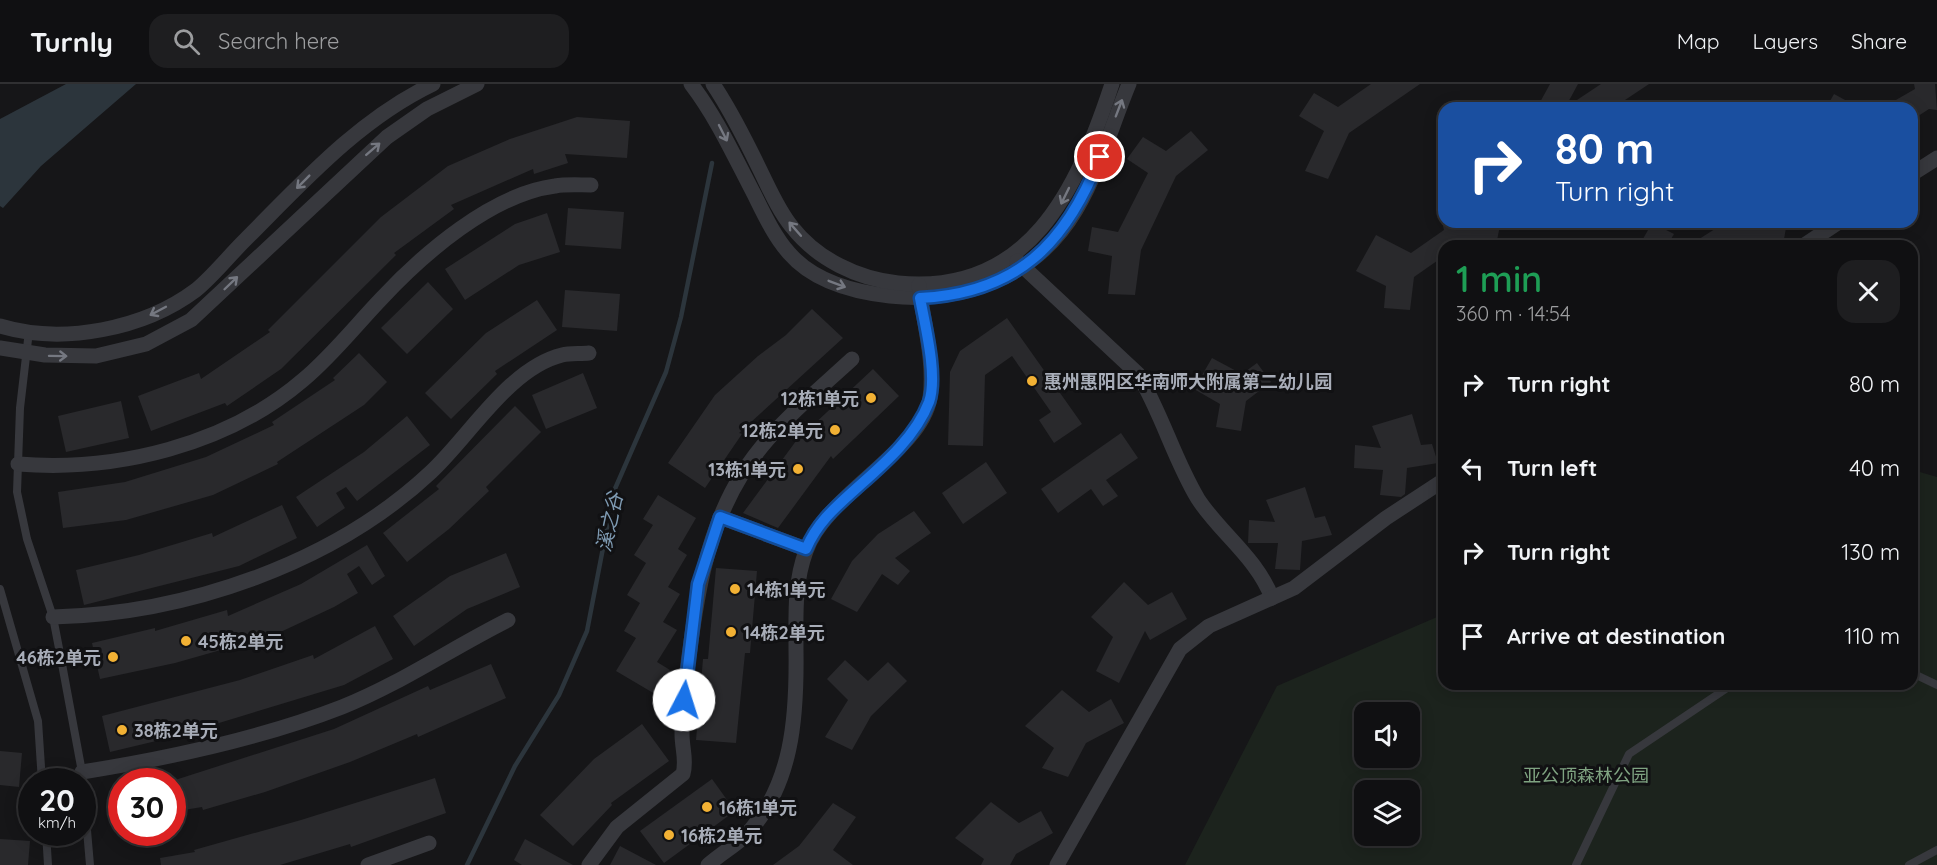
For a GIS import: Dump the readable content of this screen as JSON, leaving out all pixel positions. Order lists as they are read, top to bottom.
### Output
{
  "water": ["溪之谷"],
  "parks": ["亚公顶森林公园"],
  "places": [
    "惠州惠阳区华南师大附属第二幼儿园",
    "12栋1单元",
    "12栋2单元",
    "13栋1单元",
    "14栋1单元",
    "14栋2单元",
    "45栋2单元",
    "46栋2单元",
    "38栋2单元",
    "16栋1单元",
    "16栋2单元"
  ],
  "page": {
    "header": "Turnly",
    "search": "Search here",
    "nav": ["Map", "Layers", "Share"],
    "turn": ["80 m", "Turn right"],
    "heading": ["1 min", "360 m · 14:54"],
    "list": [
      {
        "name": "Turn right",
        "value": "80 m"
      },
      {
        "name": "Turn left",
        "value": "40 m"
      },
      {
        "name": "Turn right",
        "value": "130 m"
      },
      {
        "name": "Arrive at destination",
        "value": "110 m"
      }
    ],
    "speed": "20 km/h",
    "limit": "30"
  }
}
